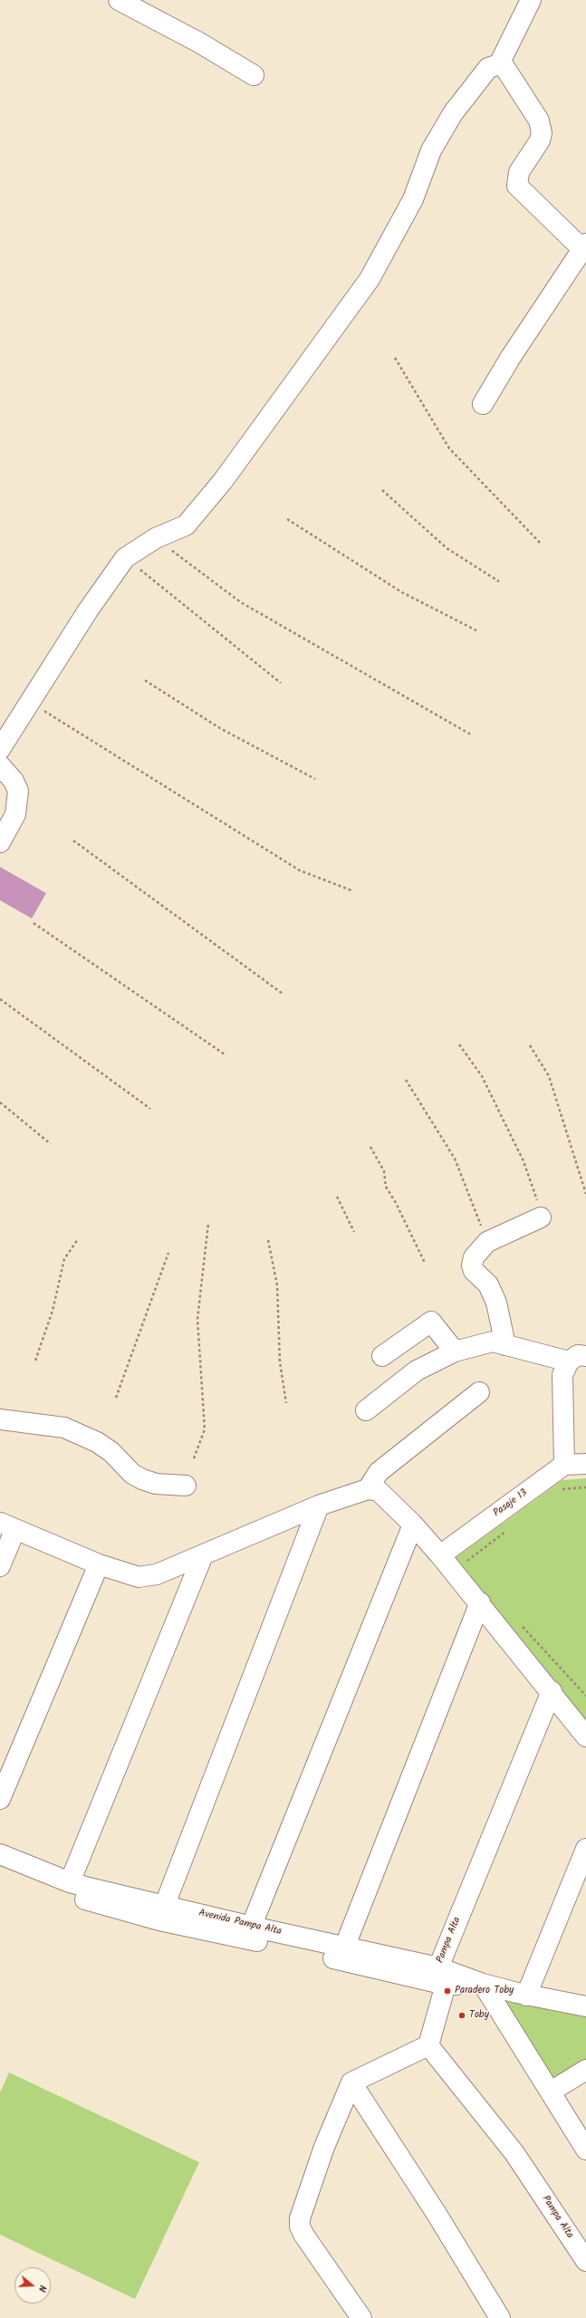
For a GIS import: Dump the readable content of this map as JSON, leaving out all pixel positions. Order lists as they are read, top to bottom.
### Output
{
  "streets": {
    "street": ["Pasaje 13", "Avenida Pampa Alta", "Pampa Alta"]
  },
  "crossings": [
    ["Avenida Pampa Alta", "Pampa Alta"]
  ],
  "places": ["Paradero Toby", "Toby"],
  "north": "right"
}
